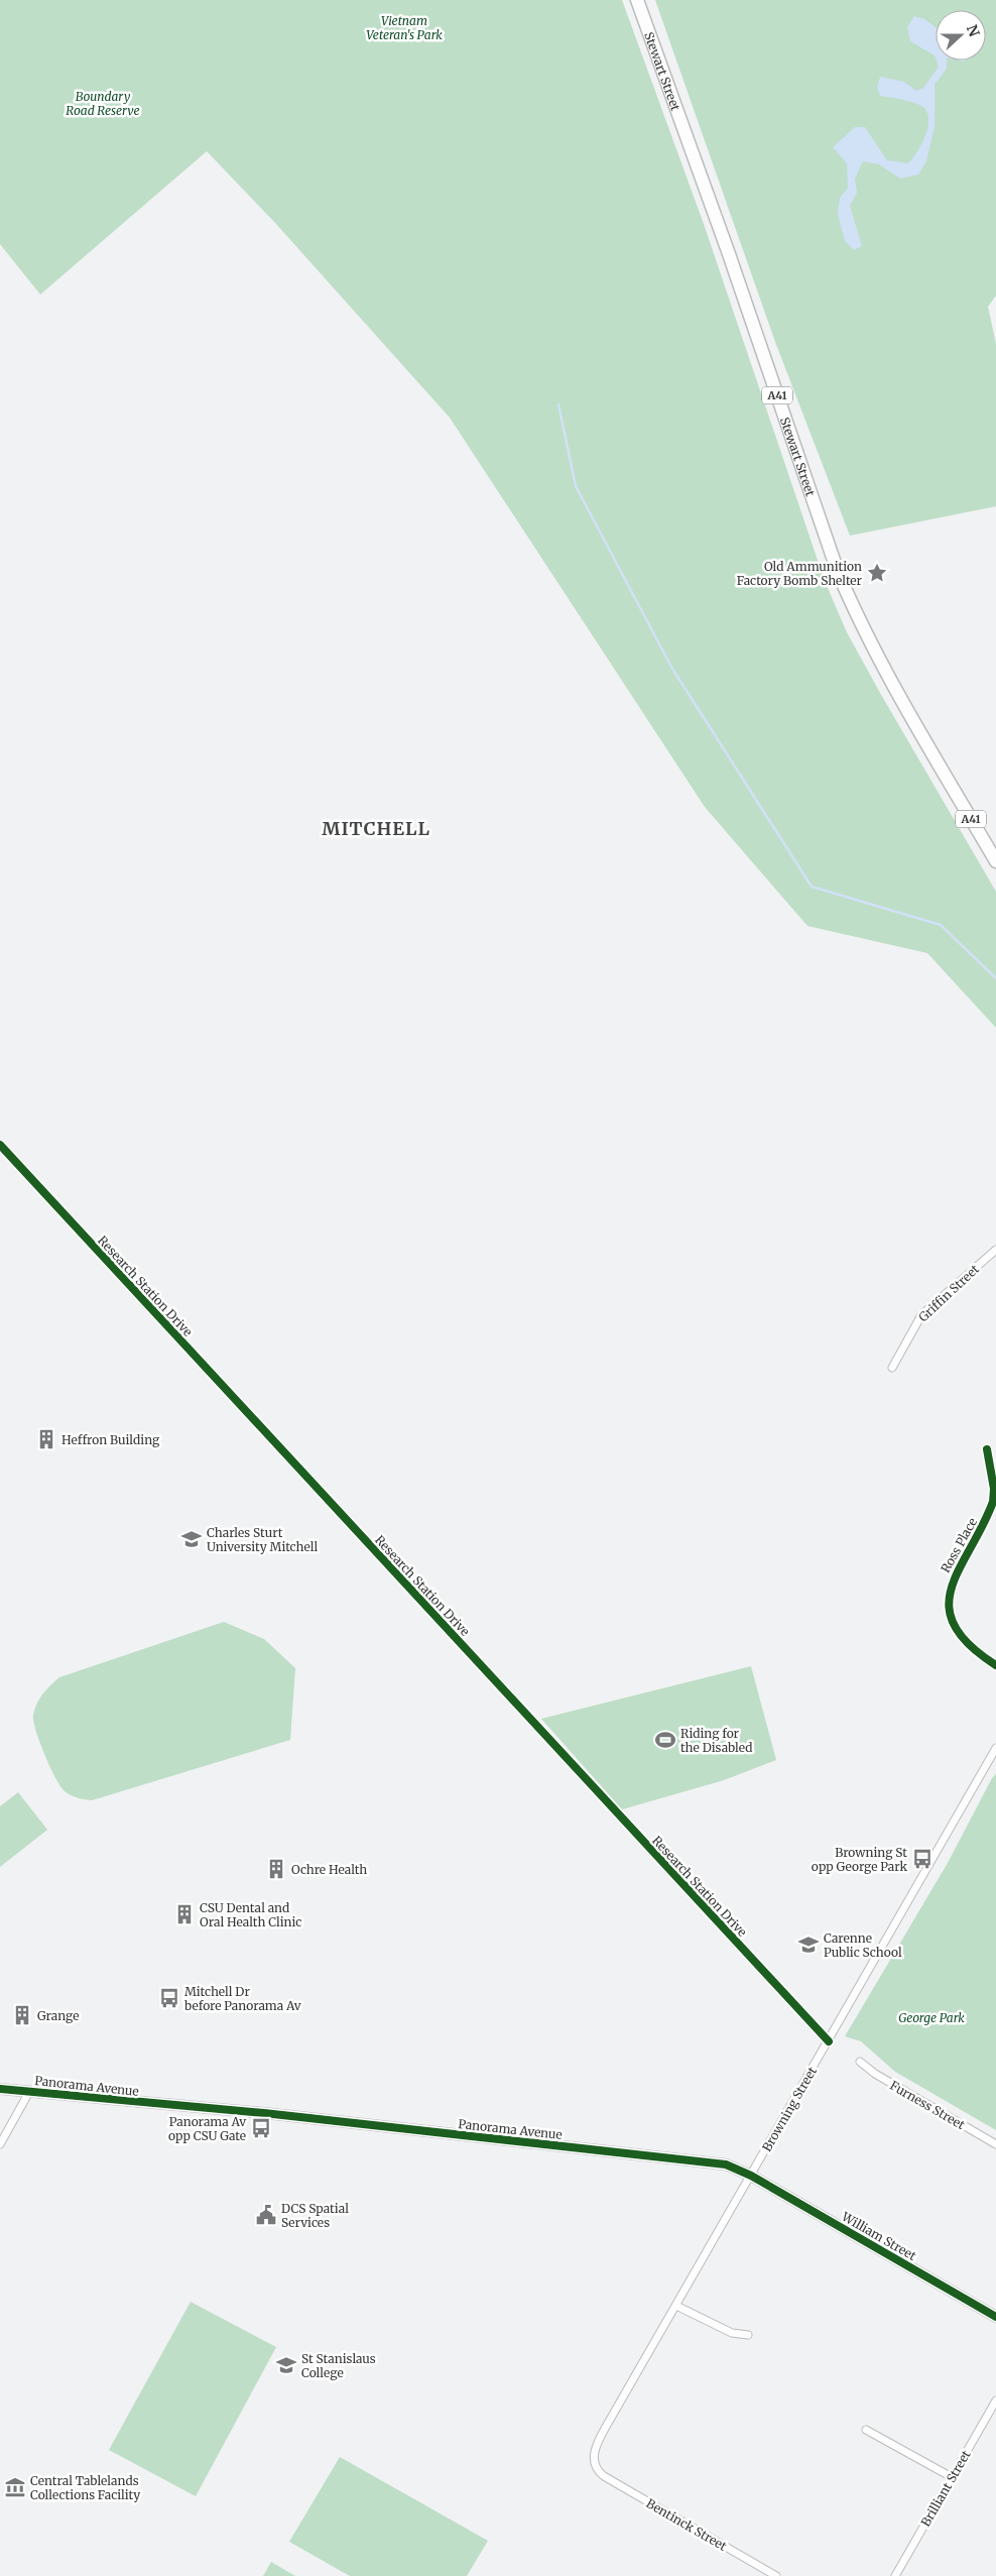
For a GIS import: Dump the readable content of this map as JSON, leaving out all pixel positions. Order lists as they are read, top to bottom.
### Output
{
  "streets": {
    "highway": ["Stewart Street", "A41"],
    "street": [
      "Research Station Drive",
      "Griffin Street",
      "Ross Place",
      "Panorama Avenue",
      "Furness Street",
      "Browning Street",
      "William Street",
      "Brilliant Street",
      "Bentinck Street"
    ]
  },
  "crossings": [
    ["Research Station Drive", "Browning Street"],
    ["Panorama Avenue", "Browning Street"],
    ["Panorama Avenue", "William Street"],
    ["Browning Street", "William Street"],
    ["Browning Street", "Bentinck Street"]
  ],
  "districts": ["MITCHELL"],
  "parks": ["Vietnam Veteran's Park", "Boundary Road Reserve", "George Park"],
  "places": {
    "place": ["Old Ammunition Factory Bomb Shelter"],
    "building": [
      "Heffron Building",
      "Ochre Health",
      "CSU Dental and Oral Health Clinic",
      "Grange"
    ],
    "school or university": ["Charles Sturt University Mitchell", "Carenne Public School", "St Stanislaus College"],
    "sports": ["Riding for the Disabled"],
    "bus stop": ["Browning St opp George Park", "Mitchell Dr before Panorama Av", "Panorama Av opp CSU Gate"],
    "public building": ["DCS Spatial Services"],
    "museum": ["Central Tablelands Collections Facility"]
  },
  "north": "right"
}
